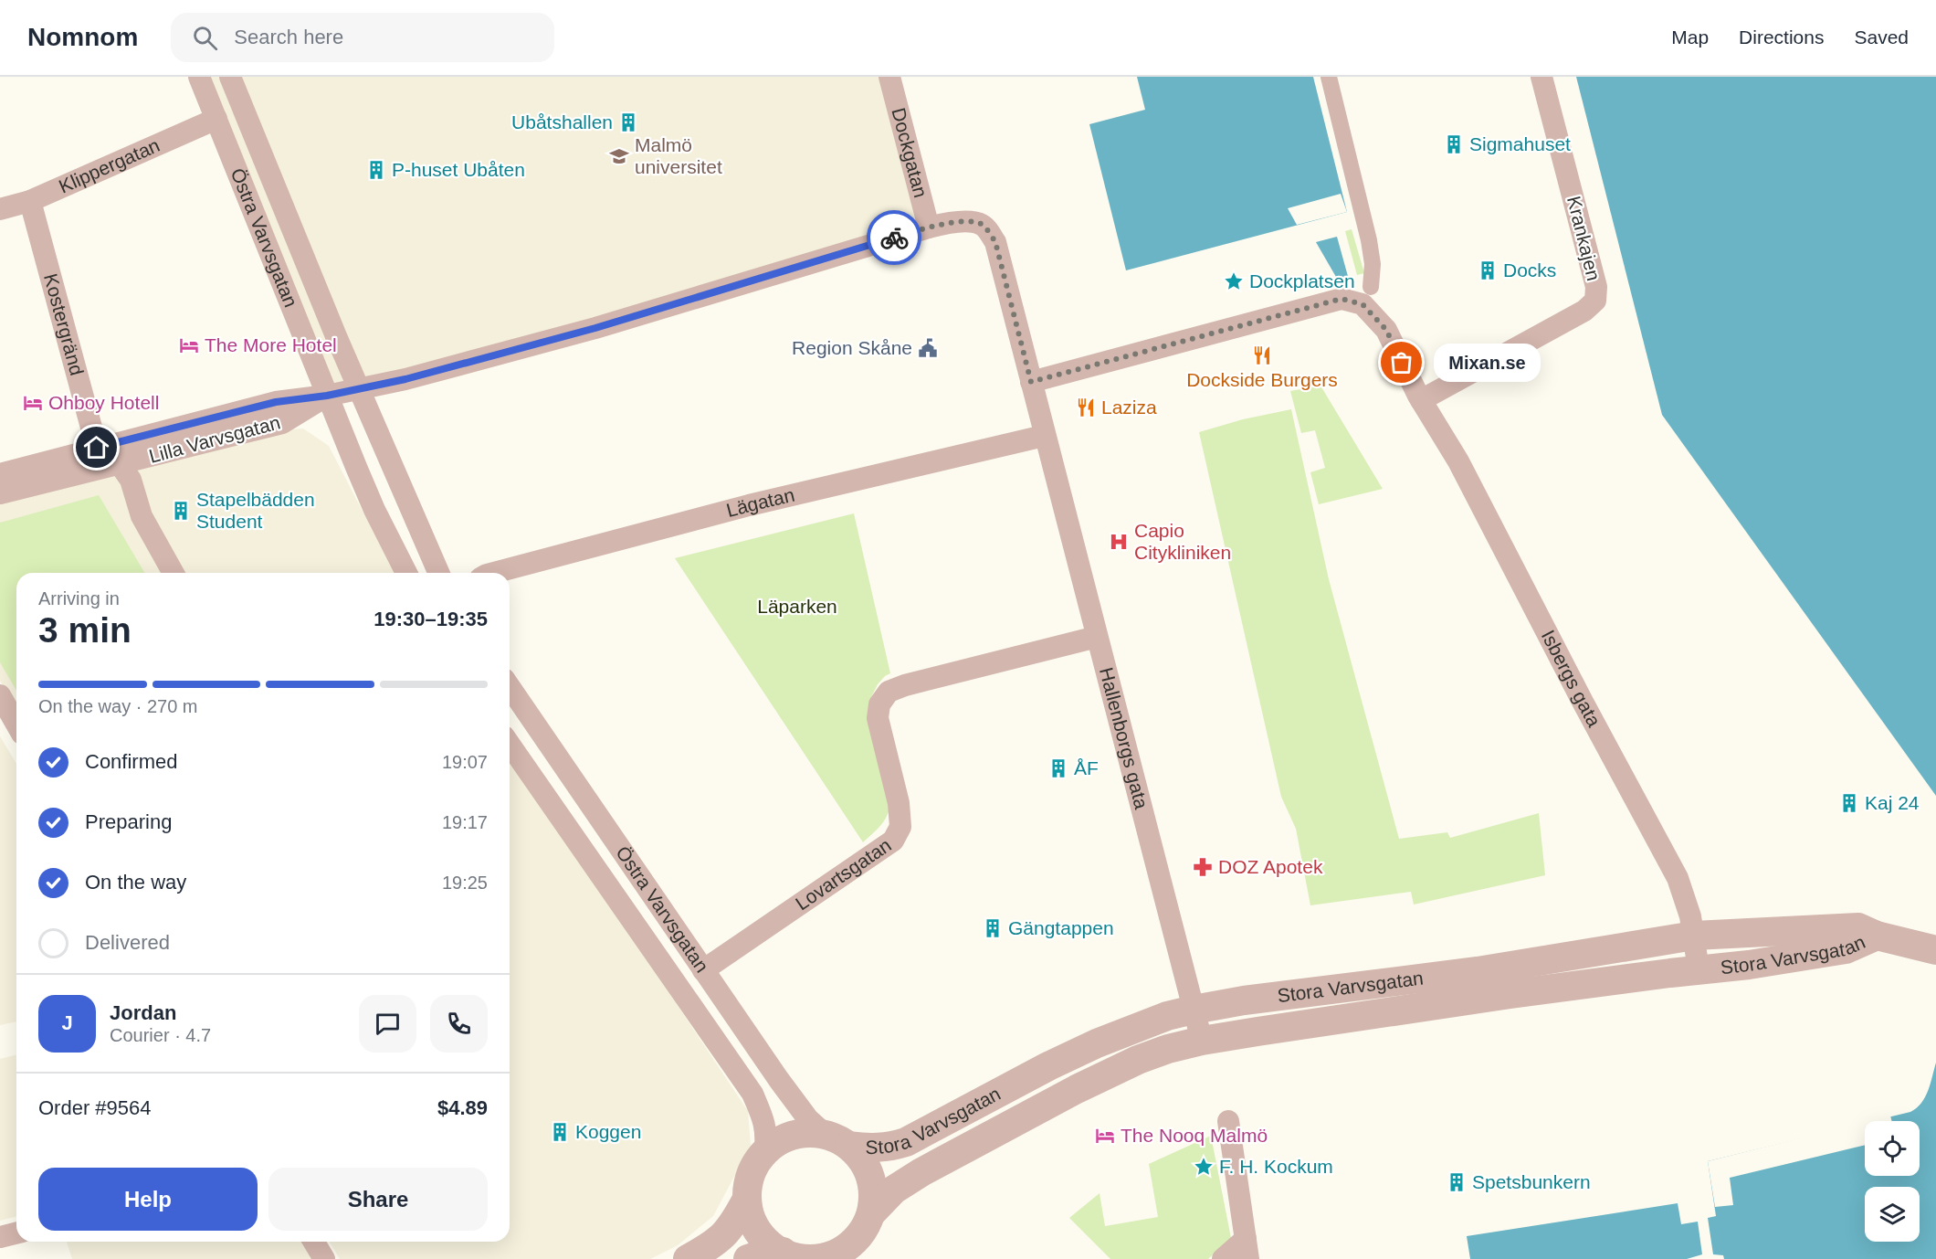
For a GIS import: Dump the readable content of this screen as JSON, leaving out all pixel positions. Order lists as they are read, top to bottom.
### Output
{
  "streets": {
    "street": [
      "Dockgatan",
      "Klippergatan",
      "Östra Varvsgatan",
      "Krankajen",
      "Kostergränd",
      "Lilla Varvsgatan",
      "Lägatan",
      "Isbergs gata",
      "Hallenborgs gata",
      "Lovartsgatan",
      "Stora Varvsgatan"
    ]
  },
  "crossings": [
    ["Dockgatan", "Lilla Varvsgatan"],
    ["Klippergatan", "Östra Varvsgatan"],
    ["Klippergatan", "Kostergränd"],
    ["Östra Varvsgatan", "Lilla Varvsgatan"],
    ["Östra Varvsgatan", "Lovartsgatan"],
    ["Östra Varvsgatan", "Stora Varvsgatan"],
    ["Krankajen", "Isbergs gata"],
    ["Kostergränd", "Lilla Varvsgatan"],
    ["Lägatan", "Hallenborgs gata"],
    ["Isbergs gata", "Stora Varvsgatan"],
    ["Hallenborgs gata", "Lovartsgatan"],
    ["Hallenborgs gata", "Stora Varvsgatan"]
  ],
  "parks": ["Läparken"],
  "places": {
    "building": [
      "Ubåtshallen",
      "Sigmahuset",
      "P-huset Ubåten",
      "Docks",
      "Stapelbädden Student",
      "ÅF",
      "Kaj 24",
      "Gängtappen",
      "Koggen",
      "Spetsbunkern"
    ],
    "school or university": ["Malmö universitet"],
    "place": ["Dockplatsen", "F. H. Kockum"],
    "hotel": ["The More Hotel", "Ohboy Hotell", "The Nooq Malmö"],
    "public building": ["Region Skåne"],
    "restaurant": ["Dockside Burgers", "Laziza"],
    "other": ["Mixan.se"],
    "hospital": ["Capio Citykliniken"],
    "pharmacy": ["DOZ Apotek"]
  },
  "page": {
    "header": "Nomnom",
    "search": "Search here",
    "nav": ["Map", "Directions", "Saved"],
    "bubble": "Mixan.se",
    "heading": ["3 min", "Arriving in", "19:30–19:35"],
    "panel": [
      "Jordan",
      "Courier · 4.7",
      "Order #9564",
      "$4.89"
    ],
    "bar": "On the way · 270 m",
    "list": [
      ["Confirmed", "19:07"],
      ["Preparing", "19:17"],
      ["On the way", "19:25"],
      "Delivered"
    ],
    "round": "J",
    "buttons": ["Help", "Share"]
  }
}
